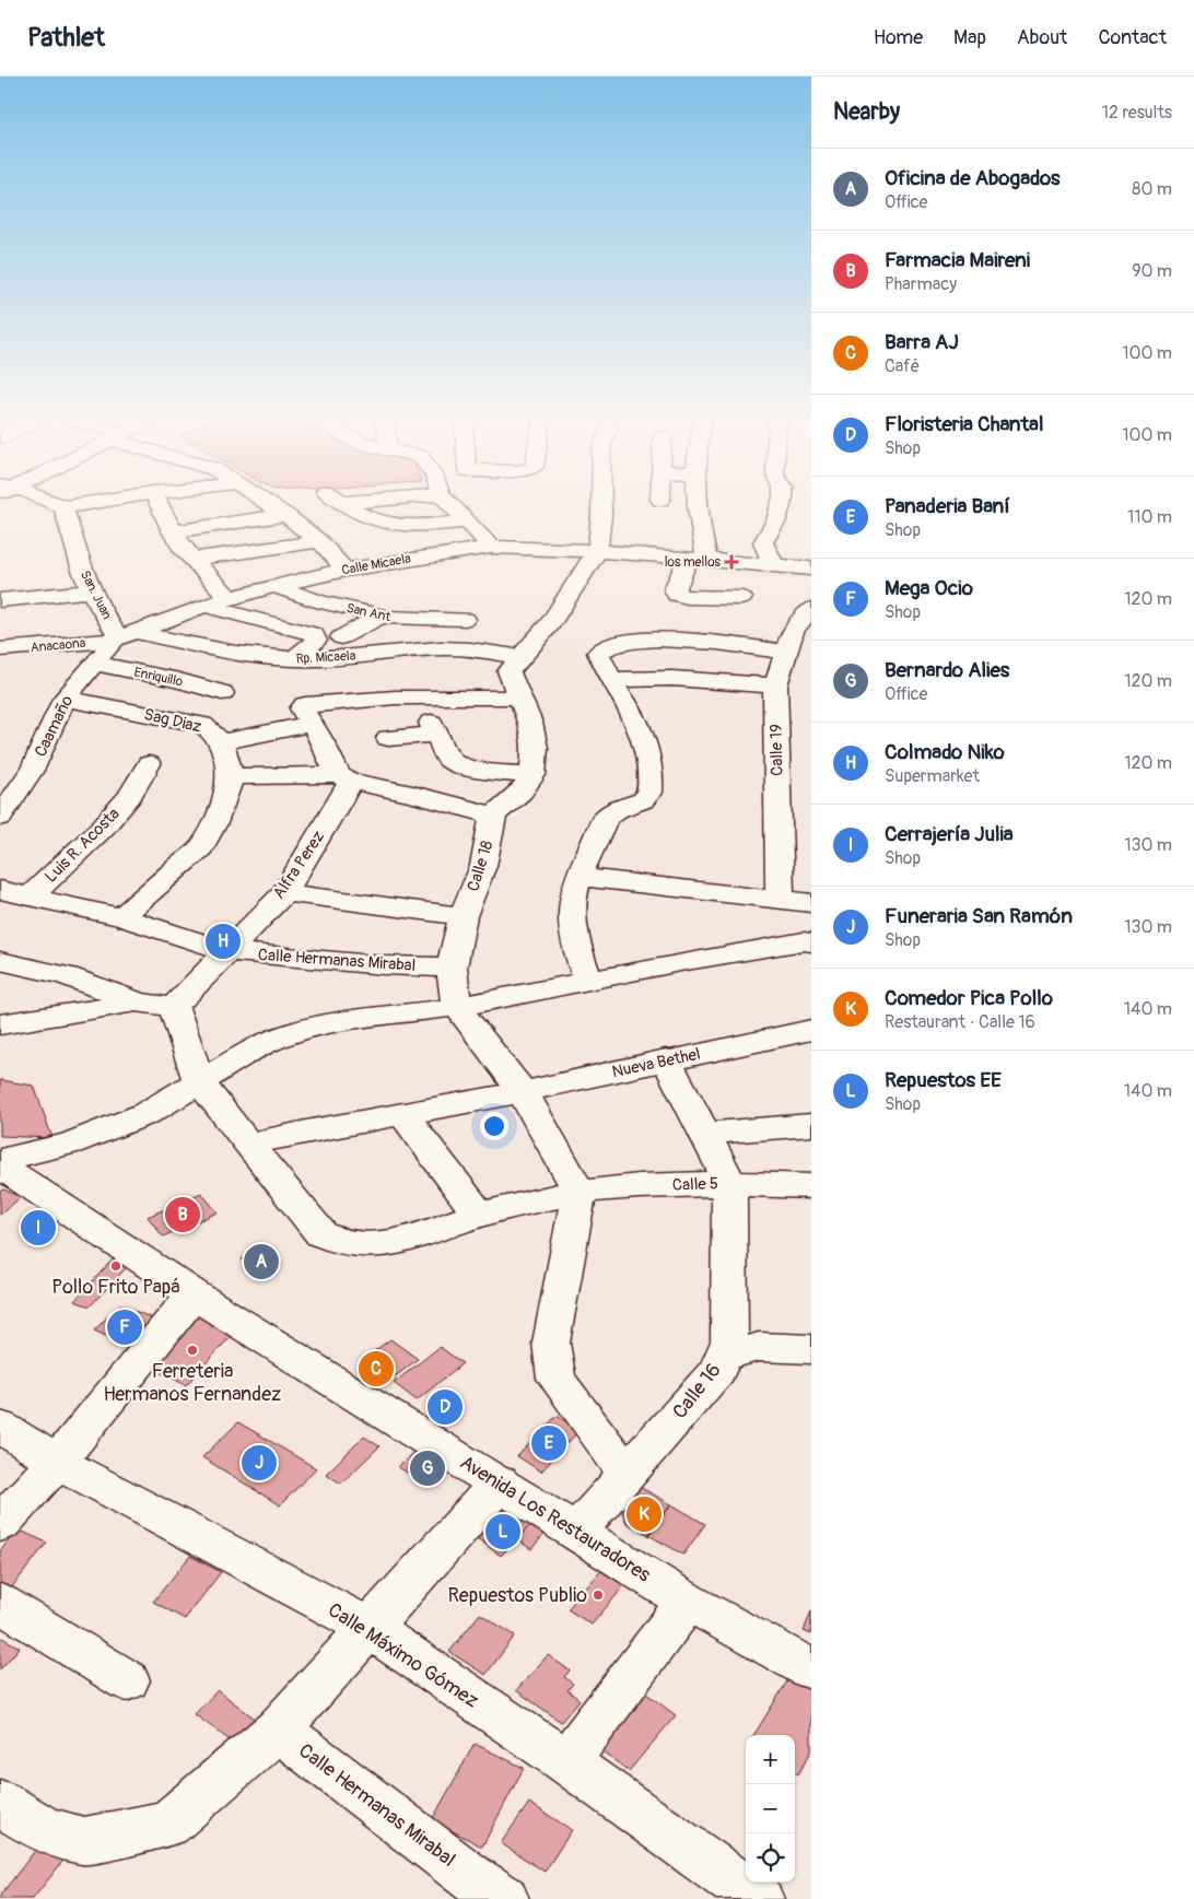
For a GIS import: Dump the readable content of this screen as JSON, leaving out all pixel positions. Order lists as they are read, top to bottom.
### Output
{
  "streets": {
    "street": [
      "Calle Micaela",
      "San. Juan",
      "San Ant",
      "Anacaona",
      "Rp. Micaela",
      "Enriquillo",
      "Sag Diaz",
      "Caamaño",
      "Calle 19",
      "Luis R. Acosta",
      "Alfra Perez",
      "Calle 18",
      "Calle Hermanas Mirabal",
      "Nueva Bethel",
      "Calle 5",
      "Calle 16",
      "Avenida Los Restauradores",
      "Calle Máximo Gómez"
    ]
  },
  "crossings": [
    ["Calle Micaela", "San. Juan"],
    ["Calle Micaela", "San Ant"],
    ["Calle Micaela", "Anacaona"],
    ["Calle Micaela", "Rp. Micaela"],
    ["Calle Micaela", "Caamaño"],
    ["San. Juan", "Anacaona"],
    ["San. Juan", "Rp. Micaela"],
    ["San. Juan", "Caamaño"],
    ["Anacaona", "Rp. Micaela"],
    ["Anacaona", "Caamaño"],
    ["Rp. Micaela", "Caamaño"],
    ["Enriquillo", "Caamaño"],
    ["Sag Diaz", "Caamaño"],
    ["Sag Diaz", "Calle Hermanas Mirabal"],
    ["Luis R. Acosta", "Calle Hermanas Mirabal"],
    ["Alfra Perez", "Calle Hermanas Mirabal"],
    ["Alfra Perez", "Calle 5"],
    ["Calle 18", "Calle Hermanas Mirabal"],
    ["Calle 18", "Nueva Bethel"],
    ["Calle 18", "Calle 5"],
    ["Nueva Bethel", "Calle 5"],
    ["Calle 5", "Calle 16"],
    ["Calle 16", "Avenida Los Restauradores"]
  ],
  "places": {
    "health": ["los mellos"],
    "other": ["Pollo Frito Papá", "Ferreteria Hermanos Fernandez", "Repuestos Publio"]
  },
  "page": {
    "header": "Pathlet",
    "nav": [
      "Home",
      "Map",
      "About",
      "Contact"
    ],
    "heading": ["Nearby", "12 results"],
    "list": [
      {
        "mark": "A",
        "name": "Oficina de Abogados",
        "note": "Office",
        "value": "80 m"
      },
      {
        "mark": "B",
        "name": "Farmacia Maireni",
        "note": "Pharmacy",
        "value": "90 m"
      },
      {
        "mark": "C",
        "name": "Barra AJ",
        "note": "Café",
        "value": "100 m"
      },
      {
        "mark": "D",
        "name": "Floristeria Chantal",
        "note": "Shop",
        "value": "100 m"
      },
      {
        "mark": "E",
        "name": "Panaderia Baní",
        "note": "Shop",
        "value": "110 m"
      },
      {
        "mark": "F",
        "name": "Mega Ocio",
        "note": "Shop",
        "value": "120 m"
      },
      {
        "mark": "G",
        "name": "Bernardo Alies",
        "note": "Office",
        "value": "120 m"
      },
      {
        "mark": "H",
        "name": "Colmado Niko",
        "note": "Supermarket",
        "value": "120 m"
      },
      {
        "mark": "I",
        "name": "Cerrajería Julia",
        "note": "Shop",
        "value": "130 m"
      },
      {
        "mark": "J",
        "name": "Funeraria San Ramón",
        "note": "Shop",
        "value": "130 m"
      },
      {
        "mark": "K",
        "name": "Comedor Pica Pollo",
        "note": "Restaurant · Calle 16",
        "value": "140 m"
      },
      {
        "mark": "L",
        "name": "Repuestos EE",
        "note": "Shop",
        "value": "140 m"
      }
    ],
    "pins": [
      "H",
      "B",
      "I",
      "A",
      "F",
      "C",
      "D",
      "E",
      "J",
      "G",
      "K",
      "L"
    ],
    "map_buttons": ["+", "−"]
  }
}
